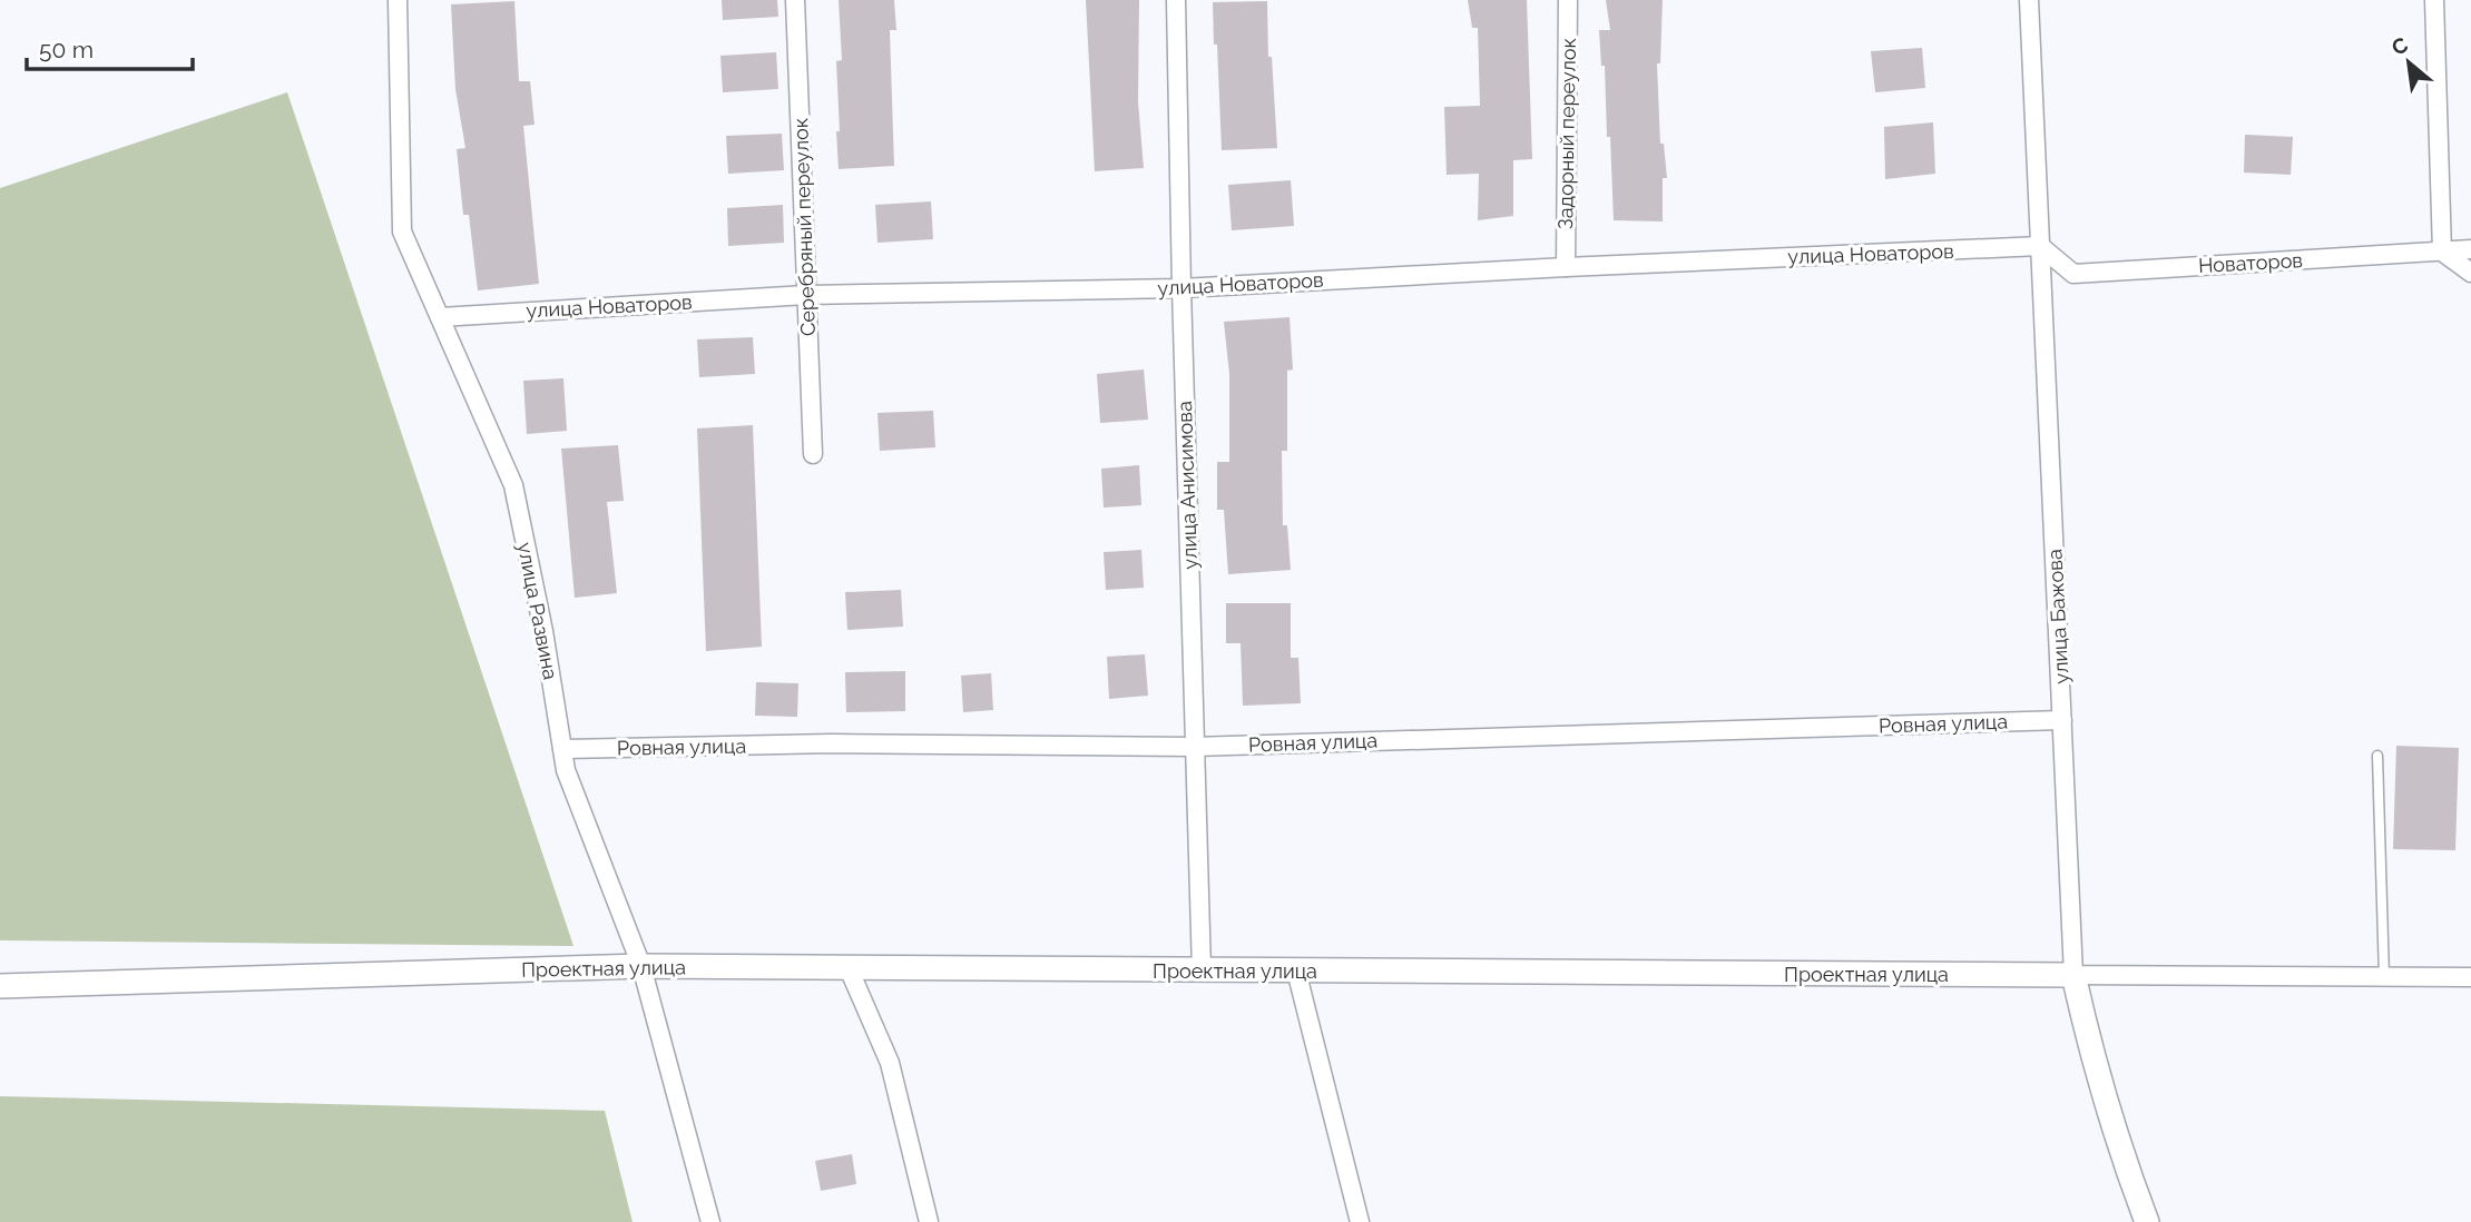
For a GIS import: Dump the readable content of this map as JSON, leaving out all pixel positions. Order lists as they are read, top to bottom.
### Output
{
  "streets": {
    "street": [
      "Задорный переулок",
      "Серебряный переулок",
      "улица Новаторов",
      "Новаторов",
      "улица Анисимова",
      "улица Развина",
      "улица Бажова",
      "Ровная улица",
      "Проектная улица"
    ]
  },
  "crossings": [
    ["Задорный переулок", "улица Новаторов"],
    ["Серебряный переулок", "улица Новаторов"],
    ["улица Новаторов", "Новаторов"],
    ["улица Новаторов", "улица Анисимова"],
    ["улица Новаторов", "улица Развина"],
    ["улица Новаторов", "улица Бажова"],
    ["Новаторов", "улица Бажова"],
    ["улица Анисимова", "Ровная улица"],
    ["улица Анисимова", "Проектная улица"],
    ["улица Развина", "Ровная улица"],
    ["улица Развина", "Проектная улица"],
    ["улица Бажова", "Ровная улица"],
    ["улица Бажова", "Проектная улица"]
  ],
  "scale_bar": "50 m",
  "north": "top left"
}
